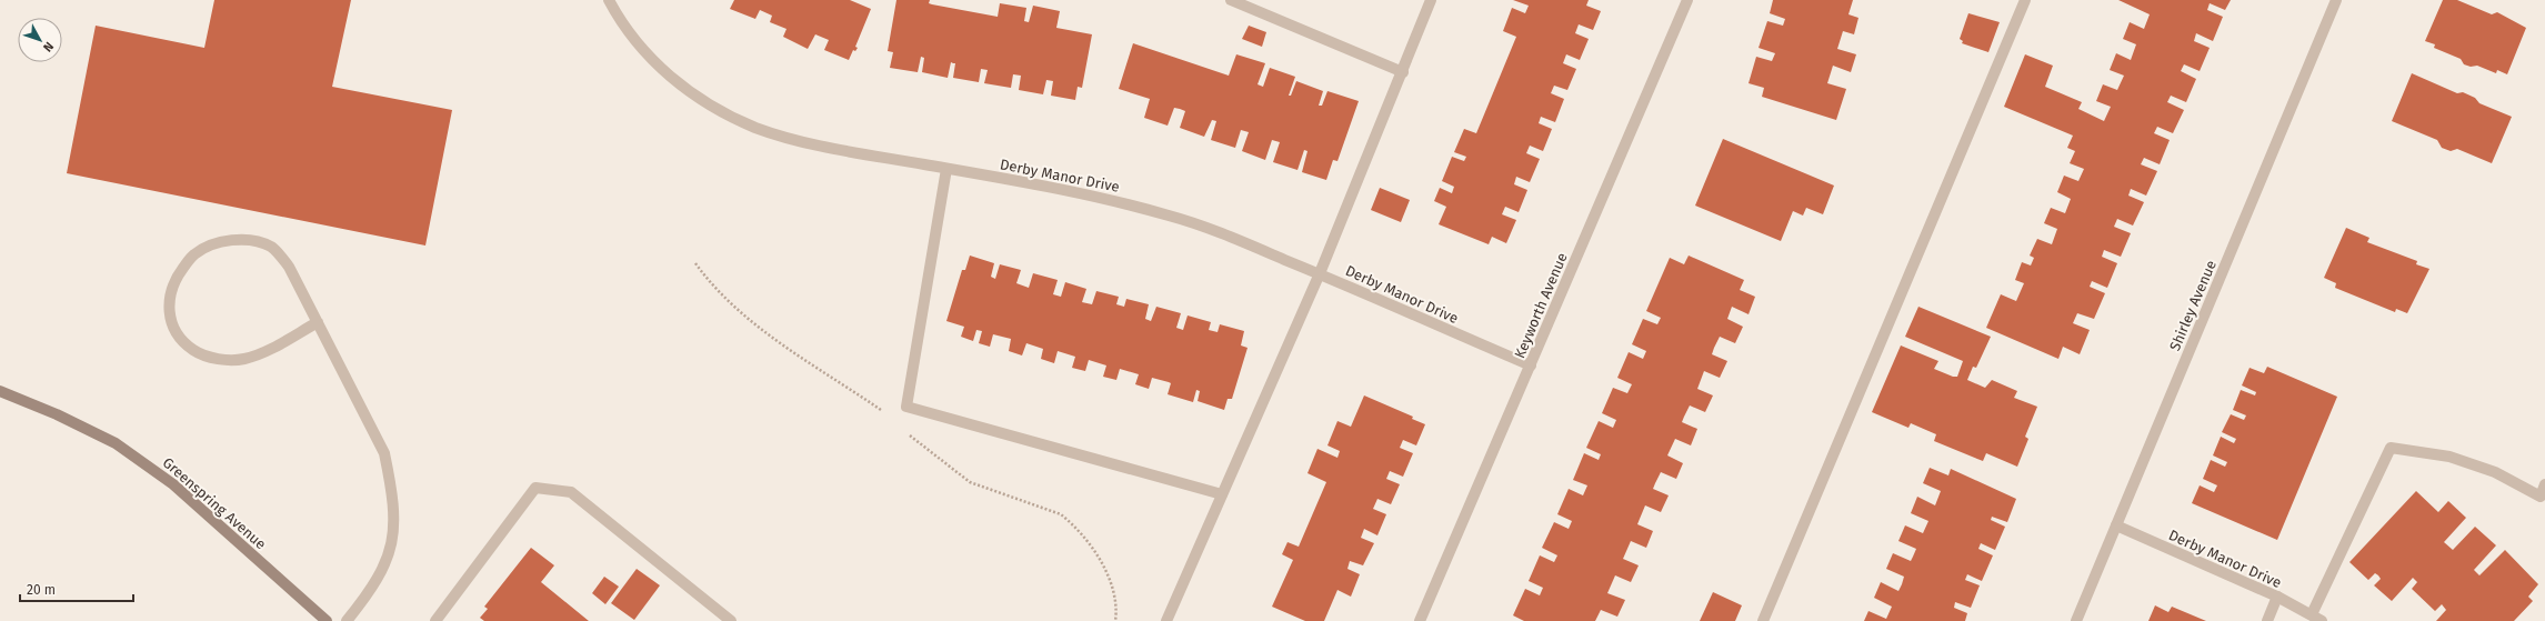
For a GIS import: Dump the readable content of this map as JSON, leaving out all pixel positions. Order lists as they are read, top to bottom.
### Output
{
  "streets": {
    "main road": ["Greenspring Avenue"],
    "street": ["Derby Manor Drive", "Keyworth Avenue", "Shirley Avenue"]
  },
  "crossings": [
    ["Derby Manor Drive", "Keyworth Avenue"],
    ["Derby Manor Drive", "Shirley Avenue"]
  ],
  "scale_bar": "20 m",
  "north": "bottom right"
}
